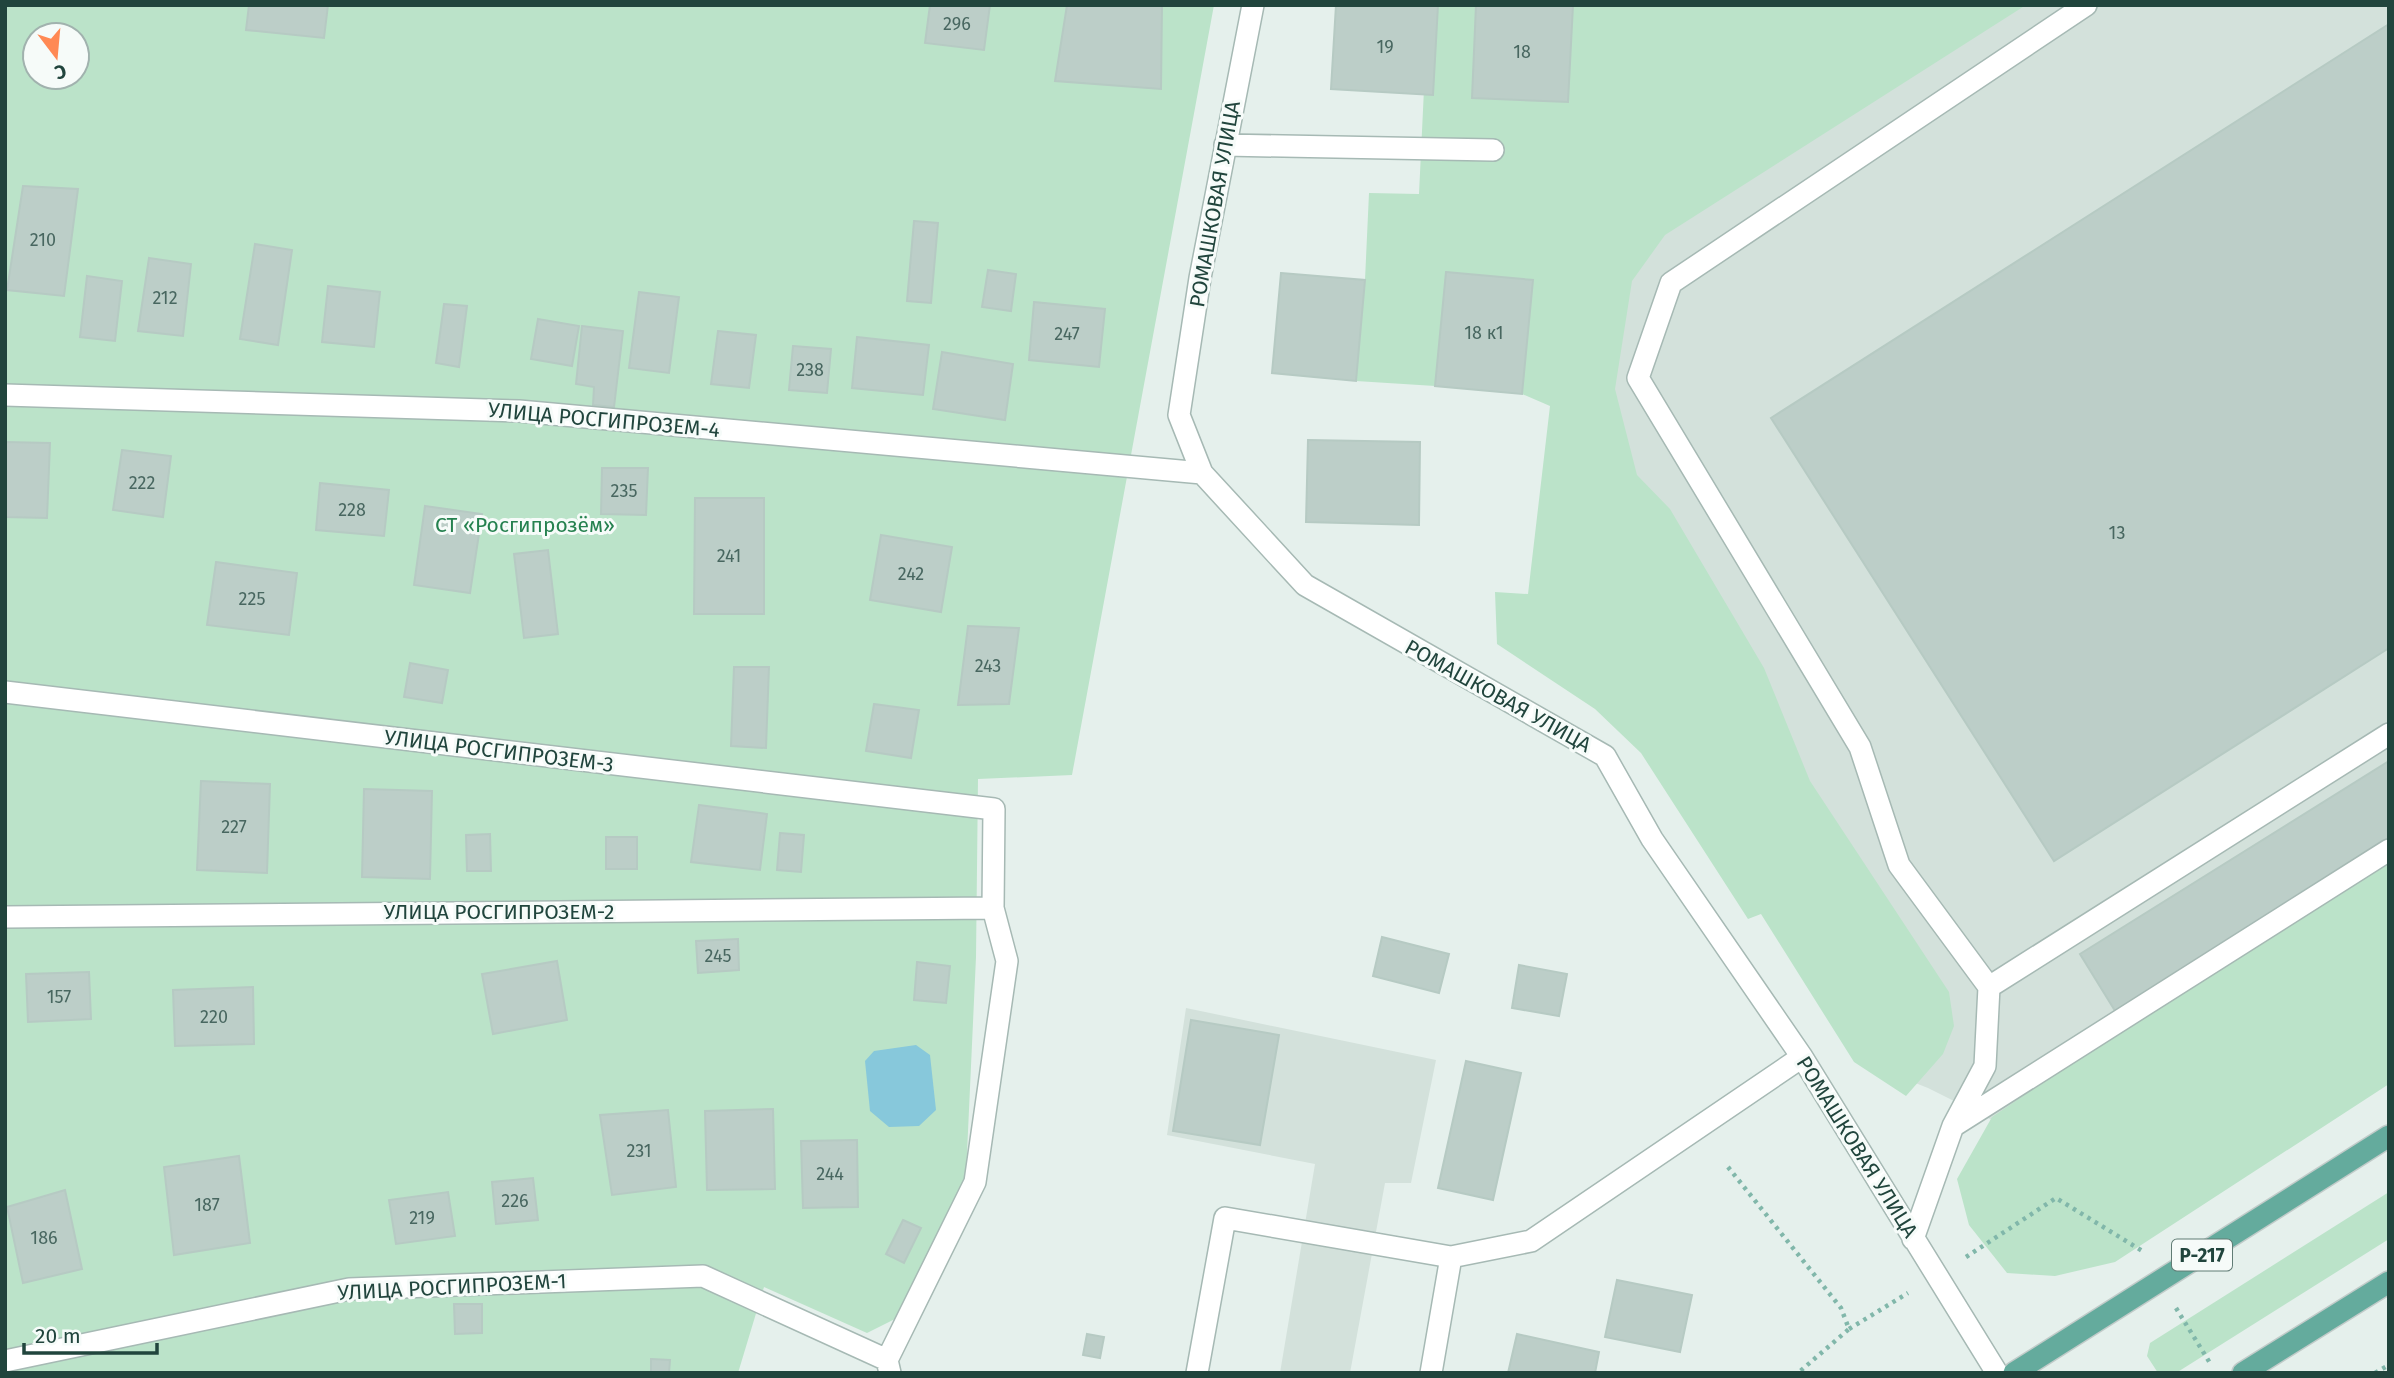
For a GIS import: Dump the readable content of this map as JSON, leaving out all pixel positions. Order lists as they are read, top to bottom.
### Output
{
  "streets": {
    "main road": ["Р-217"],
    "street": [
      "РОМАШКОВАЯ УЛИЦА",
      "УЛИЦА РОСГИПРОЗЕМ-4",
      "УЛИЦА РОСГИПРОЗЕМ-3",
      "УЛИЦА РОСГИПРОЗЕМ-2",
      "УЛИЦА РОСГИПРОЗЕМ-1"
    ]
  },
  "crossings": [
    ["РОМАШКОВАЯ УЛИЦА", "УЛИЦА РОСГИПРОЗЕМ-4"],
    ["УЛИЦА РОСГИПРОЗЕМ-3", "УЛИЦА РОСГИПРОЗЕМ-2"]
  ],
  "parks": ["СТ «Росгипрозём»"],
  "house_numbers": [
    "296",
    "19",
    "18",
    "210",
    "212",
    "18 к1",
    "247",
    "238",
    "222",
    "235",
    "228",
    "13",
    "241",
    "242",
    "225",
    "243",
    "227",
    "245",
    "157",
    "220",
    "231",
    "244",
    "226",
    "187",
    "219",
    "186"
  ],
  "scale_bar": "20 m",
  "north": "bottom"
}
